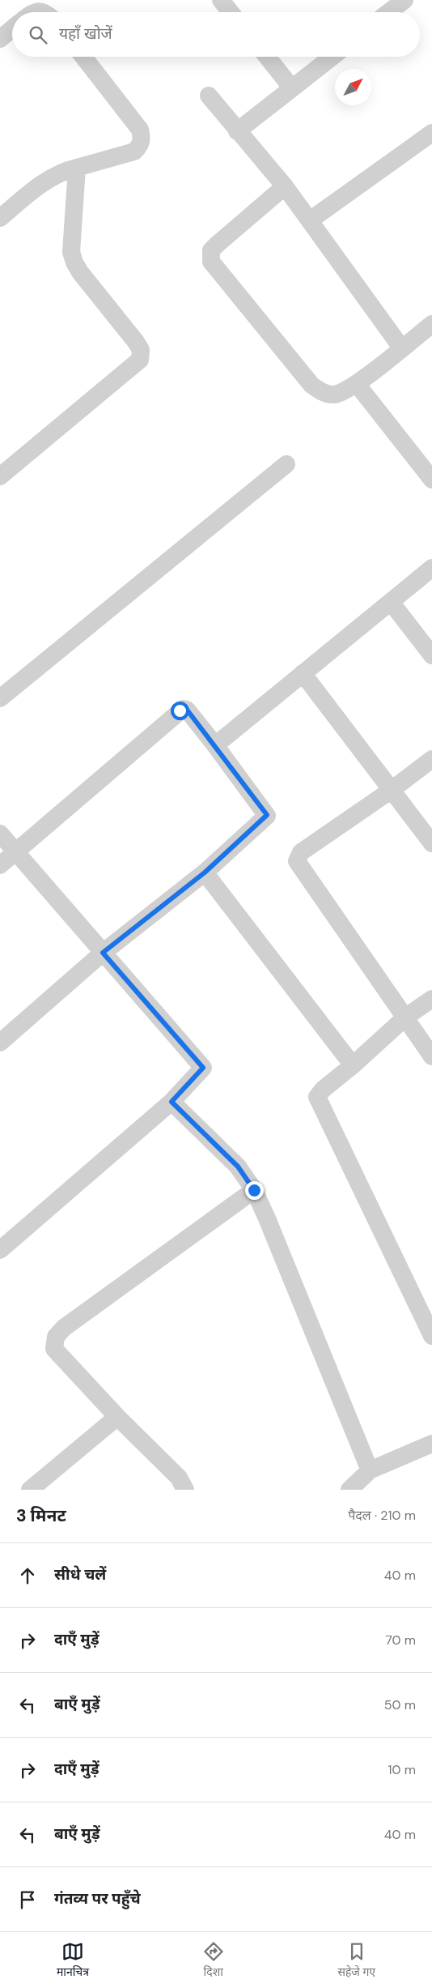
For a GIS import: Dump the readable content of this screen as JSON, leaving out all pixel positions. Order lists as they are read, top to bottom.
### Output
{
  "north": "top right",
  "page": {
    "search": "यहाँ खोजें",
    "heading": ["3 मिनट", "पैदल · 210 m"],
    "list": [
      ["सीधे चलें", "40 m"],
      ["दाएँ मुड़ें", "70 m"],
      ["बाएँ मुड़ें", "50 m"],
      ["दाएँ मुड़ें", "10 m"],
      ["बाएँ मुड़ें", "40 m"],
      "गंतव्य पर पहुँचे"
    ],
    "nav": ["मानचित्र", "दिशा", "सहेजे गए"]
  }
}
